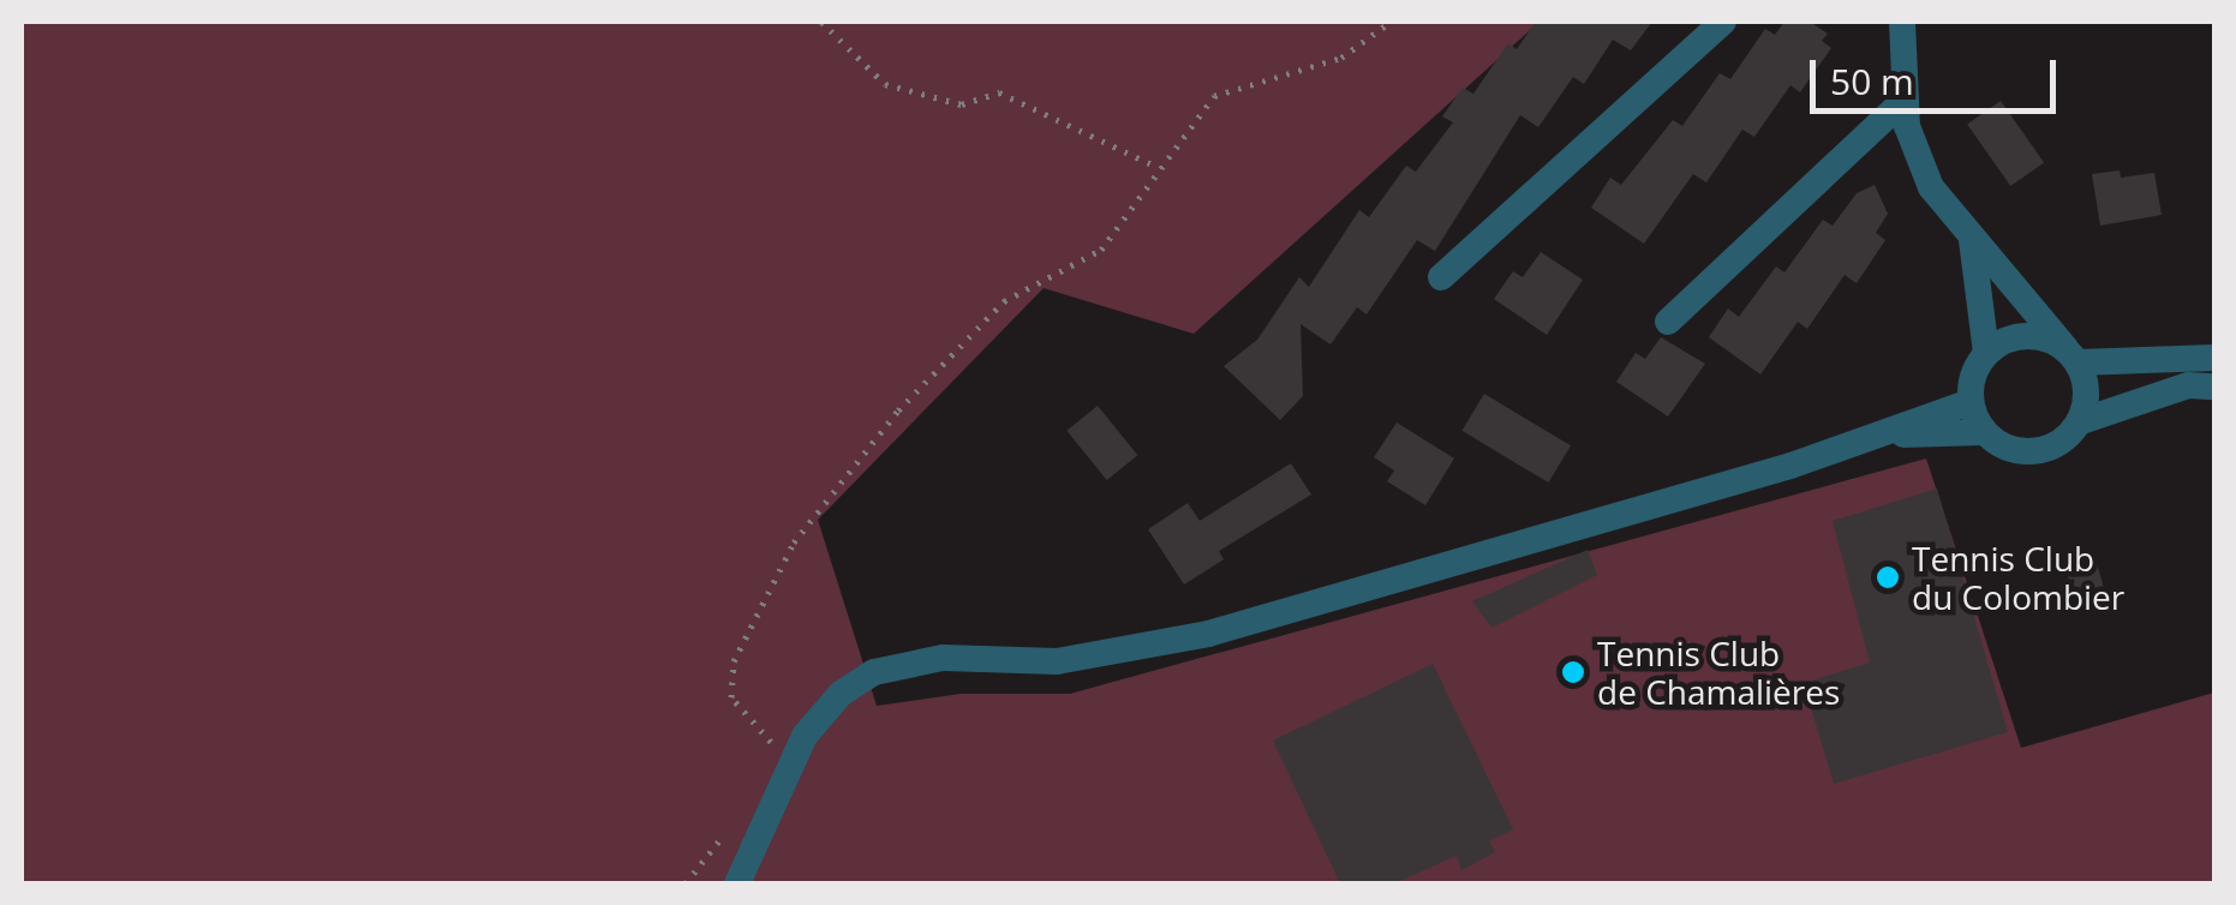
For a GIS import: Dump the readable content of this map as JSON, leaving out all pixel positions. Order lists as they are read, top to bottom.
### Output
{
  "places": ["Tennis Club du Colombier", "Tennis Club de Chamalières"],
  "scale_bar": "50 m"
}
